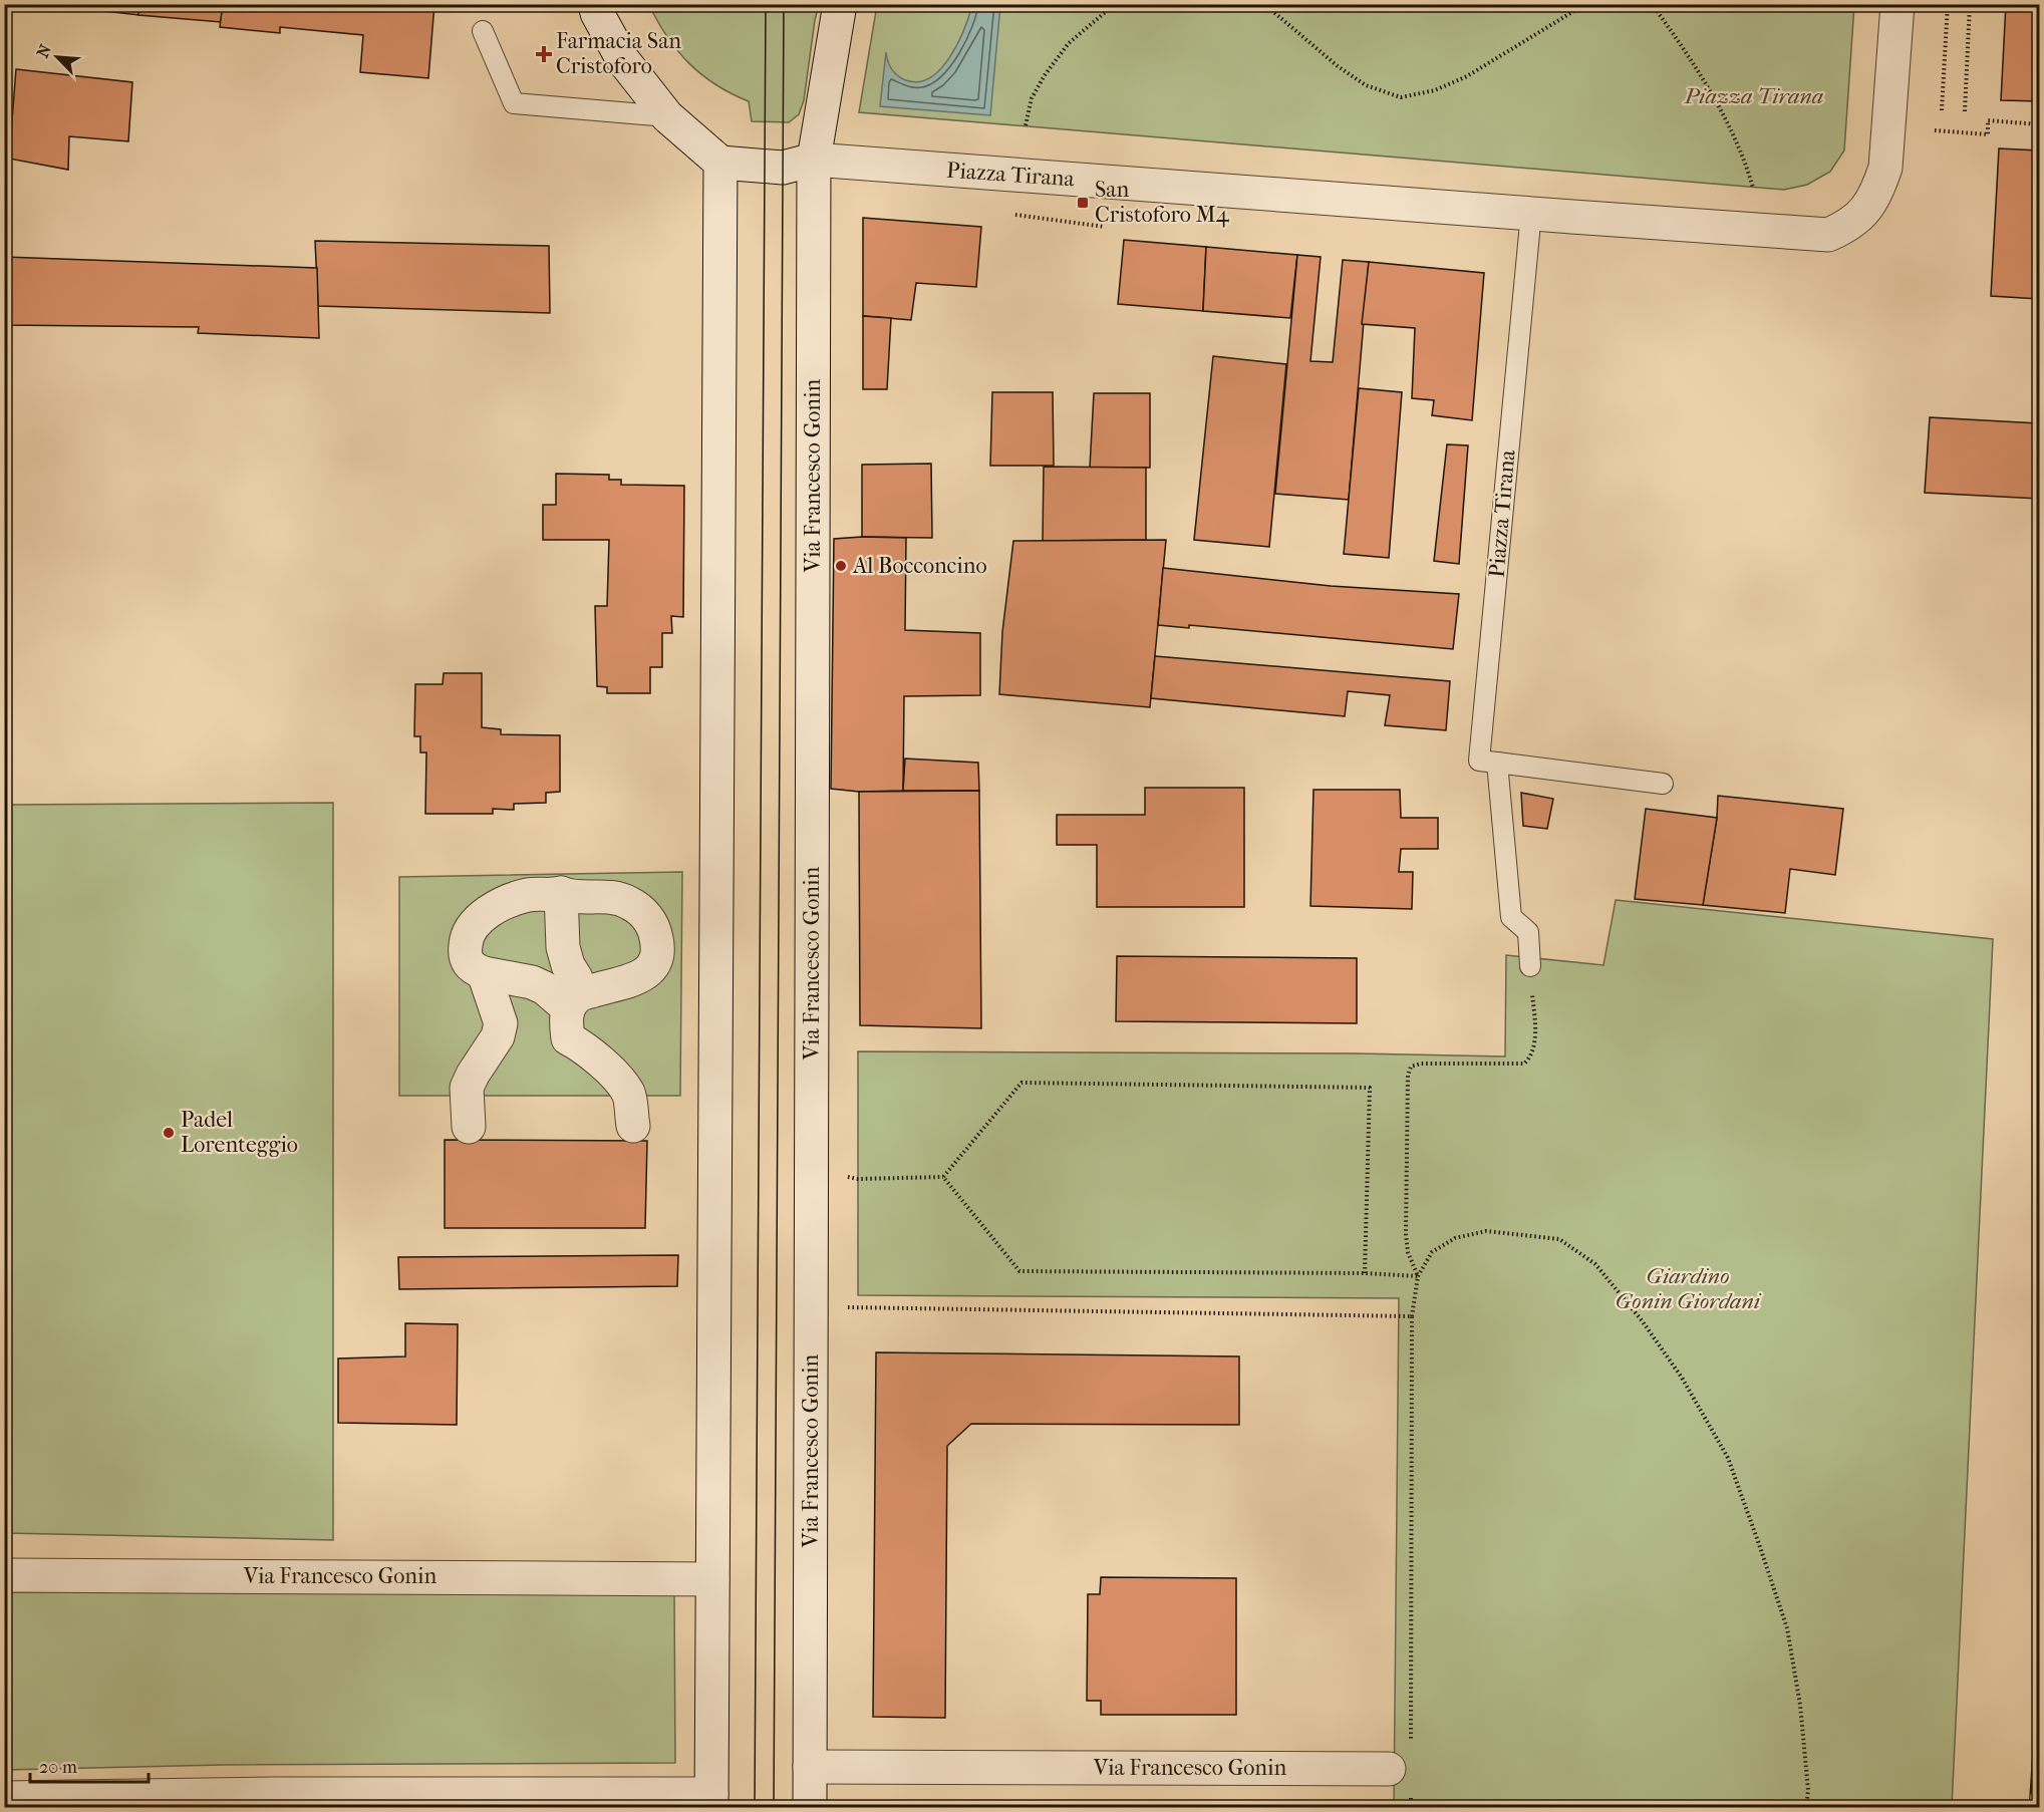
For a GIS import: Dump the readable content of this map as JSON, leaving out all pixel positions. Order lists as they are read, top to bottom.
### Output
{
  "streets": {
    "street": ["Piazza Tirana", "Via Francesco Gonin"]
  },
  "crossings": [
    ["Piazza Tirana", "Via Francesco Gonin"]
  ],
  "parks": ["Piazza Tirana", "Giardino Gonin Giordani"],
  "places": {
    "health": ["Farmacia San Cristoforo"],
    "transit": ["San Cristoforo M4"],
    "other": ["Al Bocconcino", "Padel Lorenteggio"]
  },
  "scale_bar": "20 m",
  "north": "top left"
}
